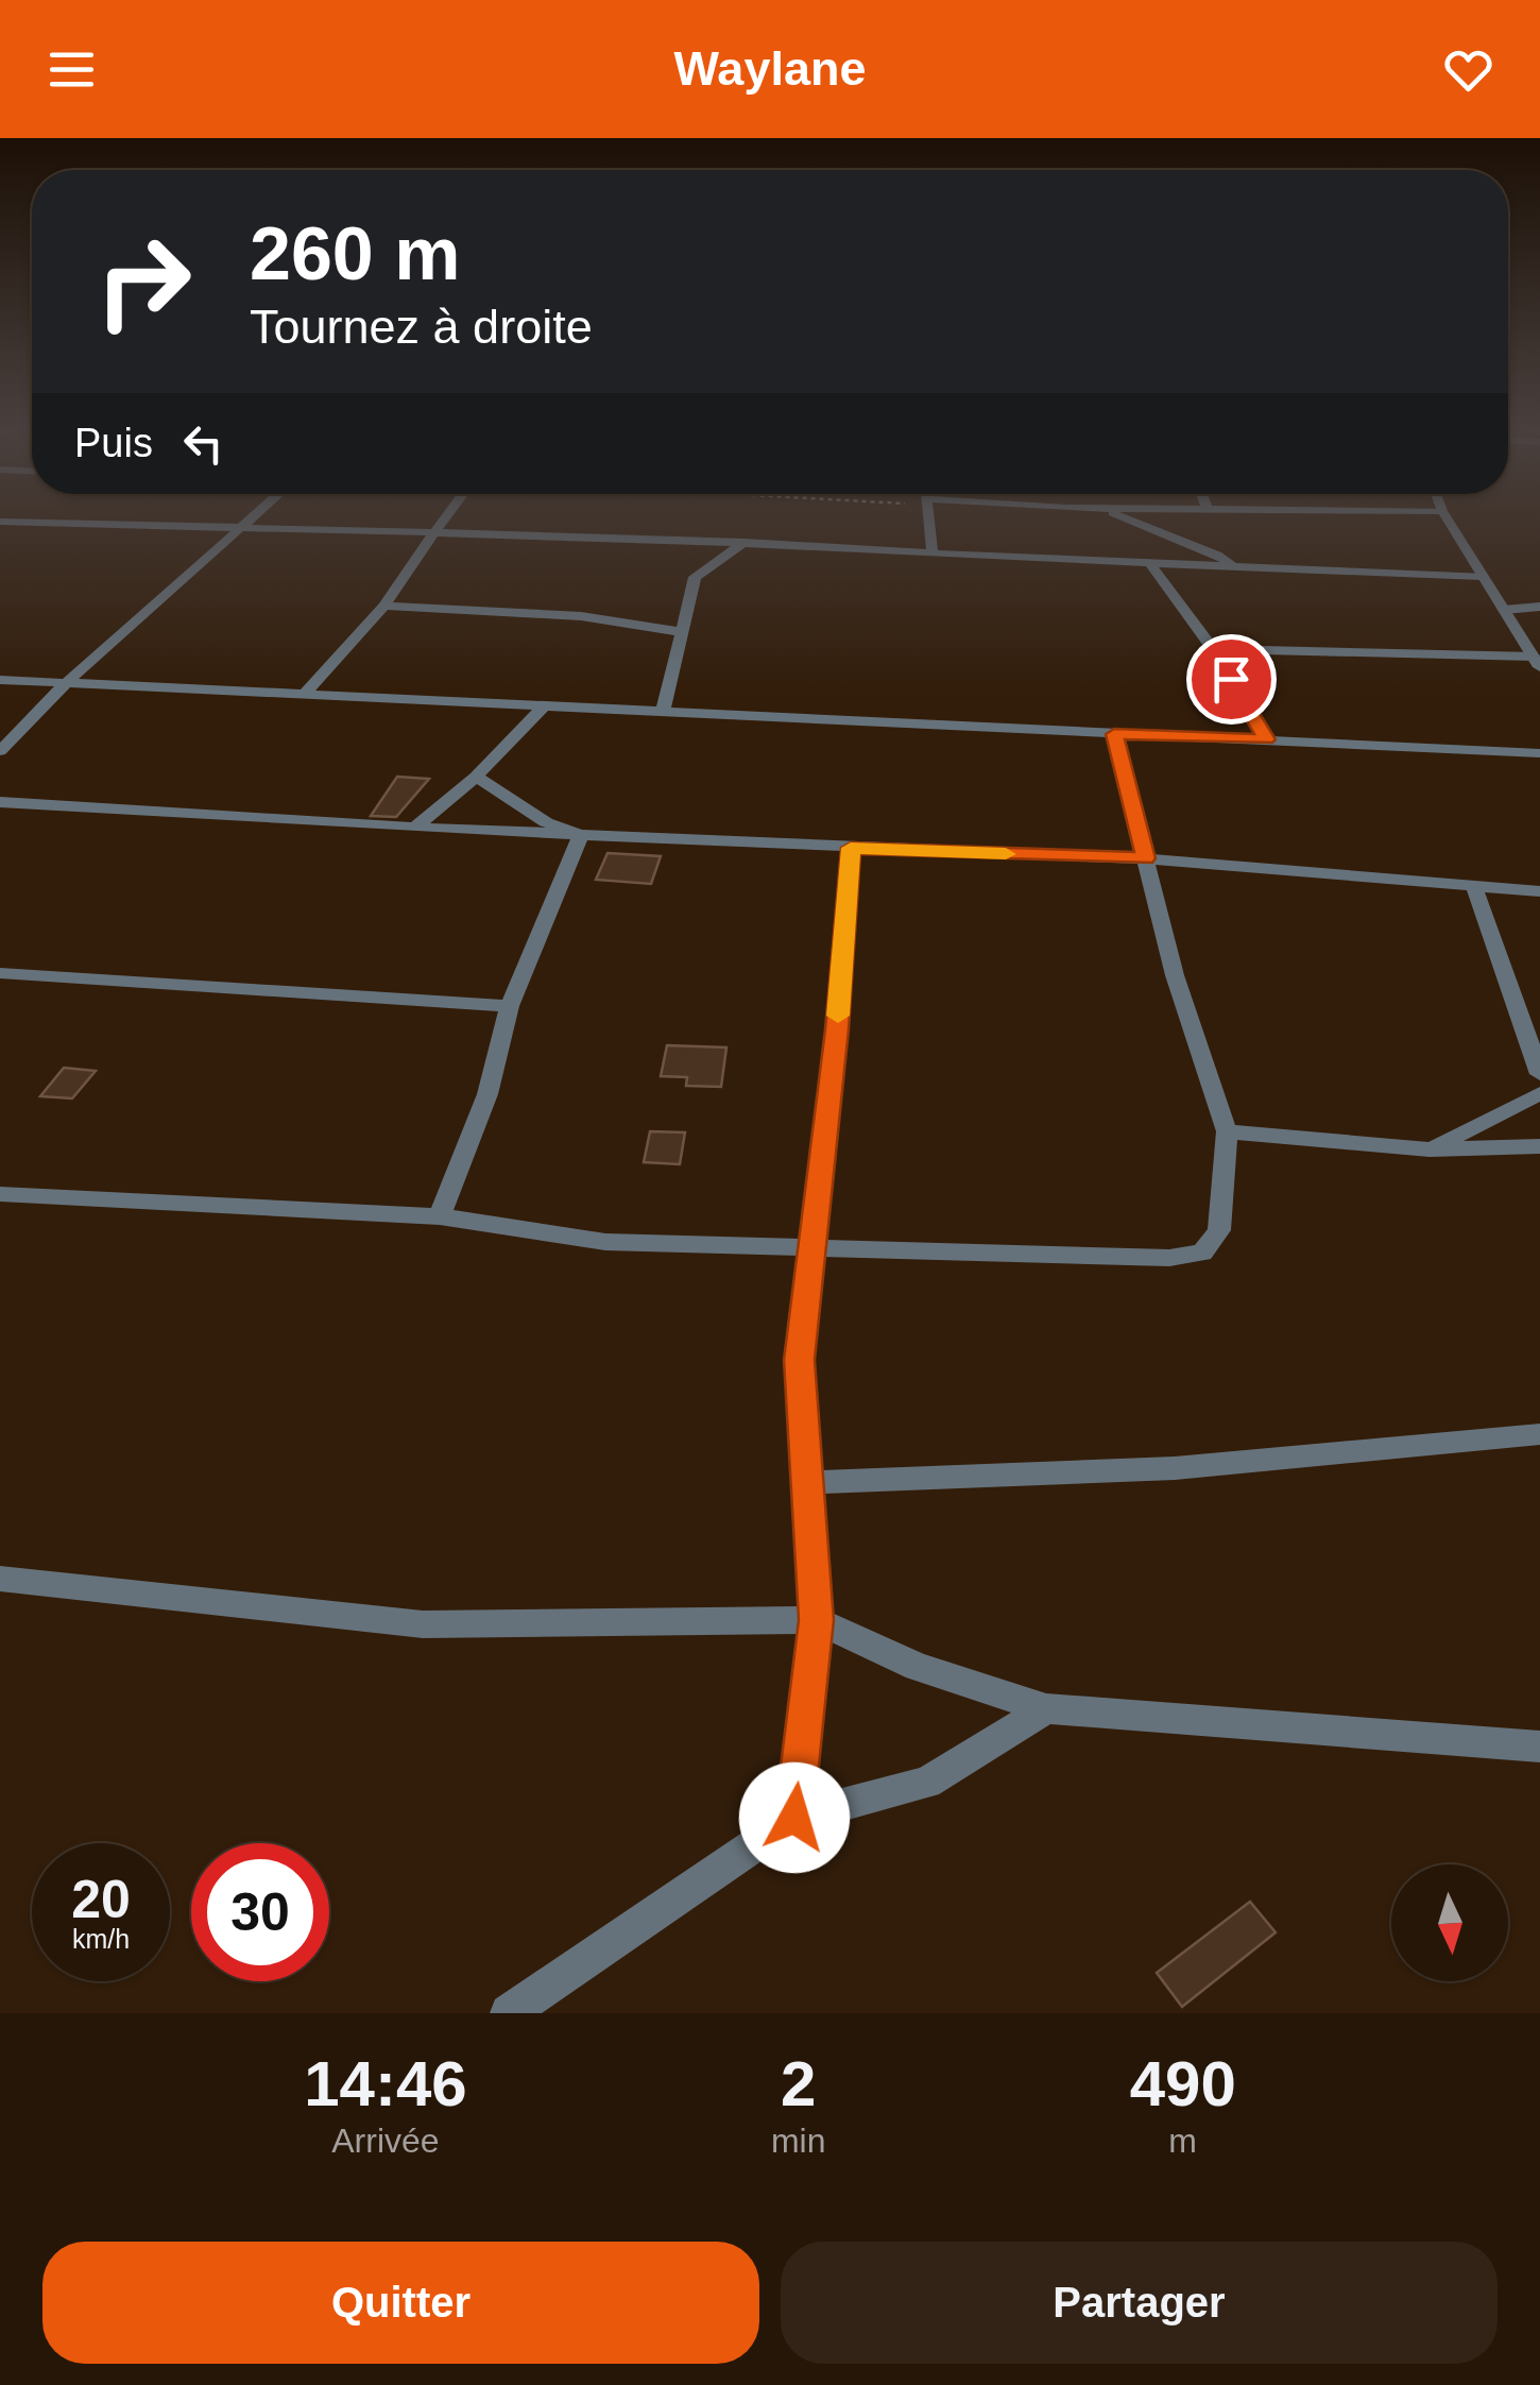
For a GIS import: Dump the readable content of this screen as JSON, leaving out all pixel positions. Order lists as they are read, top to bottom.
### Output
{
  "north": "bottom",
  "page": {
    "header": "Waylane",
    "turn": ["260 m", "Tournez à droite"],
    "then": "Puis",
    "speed": "20 km/h",
    "limit": "30",
    "eta": [
      "14:46",
      "Arrivée",
      "2",
      "min",
      "490",
      "m"
    ],
    "buttons": ["Quitter", "Partager"]
  }
}
